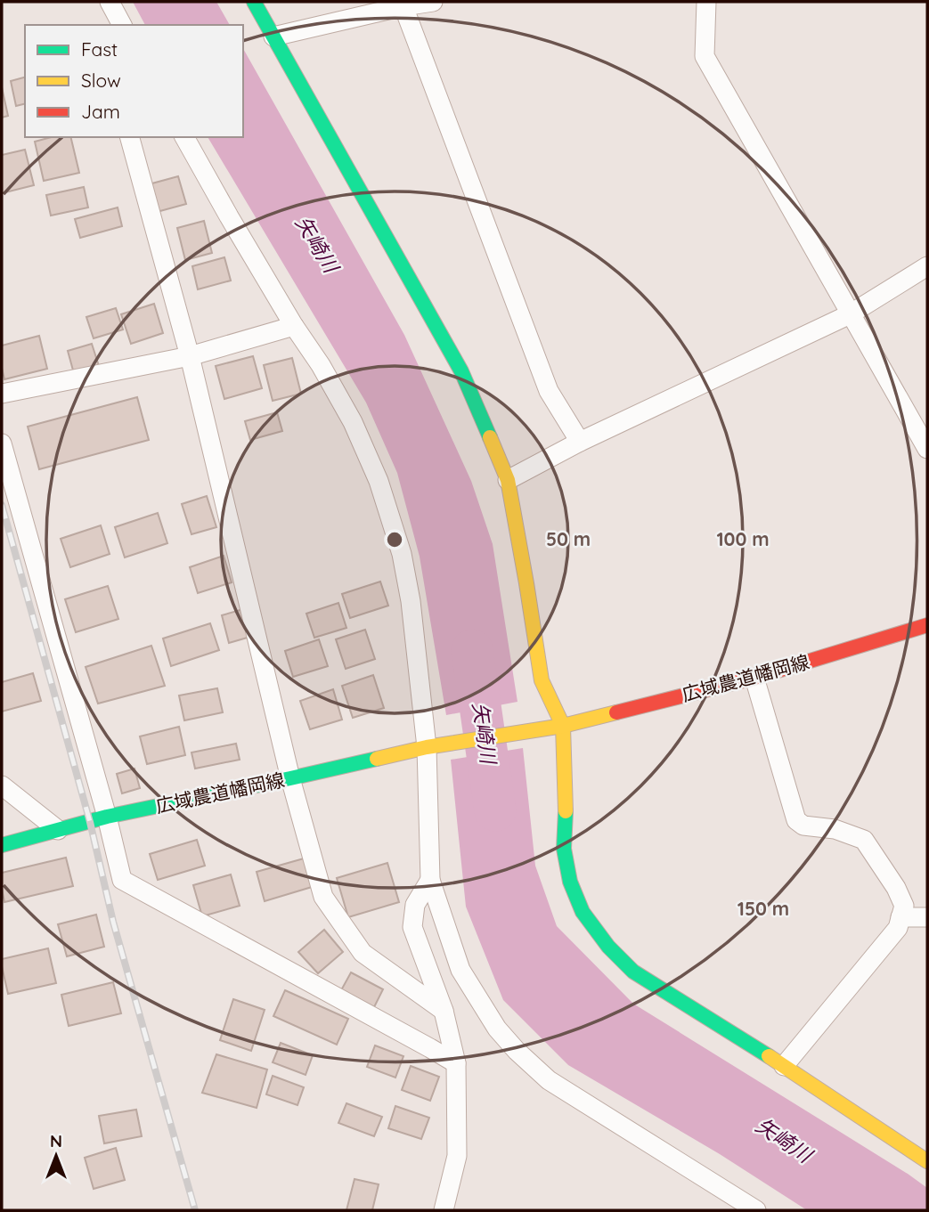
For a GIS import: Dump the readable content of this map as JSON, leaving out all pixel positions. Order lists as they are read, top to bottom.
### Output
{
  "streets": {
    "street": ["広域農道幡岡線"]
  },
  "water": ["矢崎川"],
  "legend": ["Fast", "Slow", "Jam"],
  "north": "top",
  "rings": ["50 m", "100 m", "150 m"]
}
